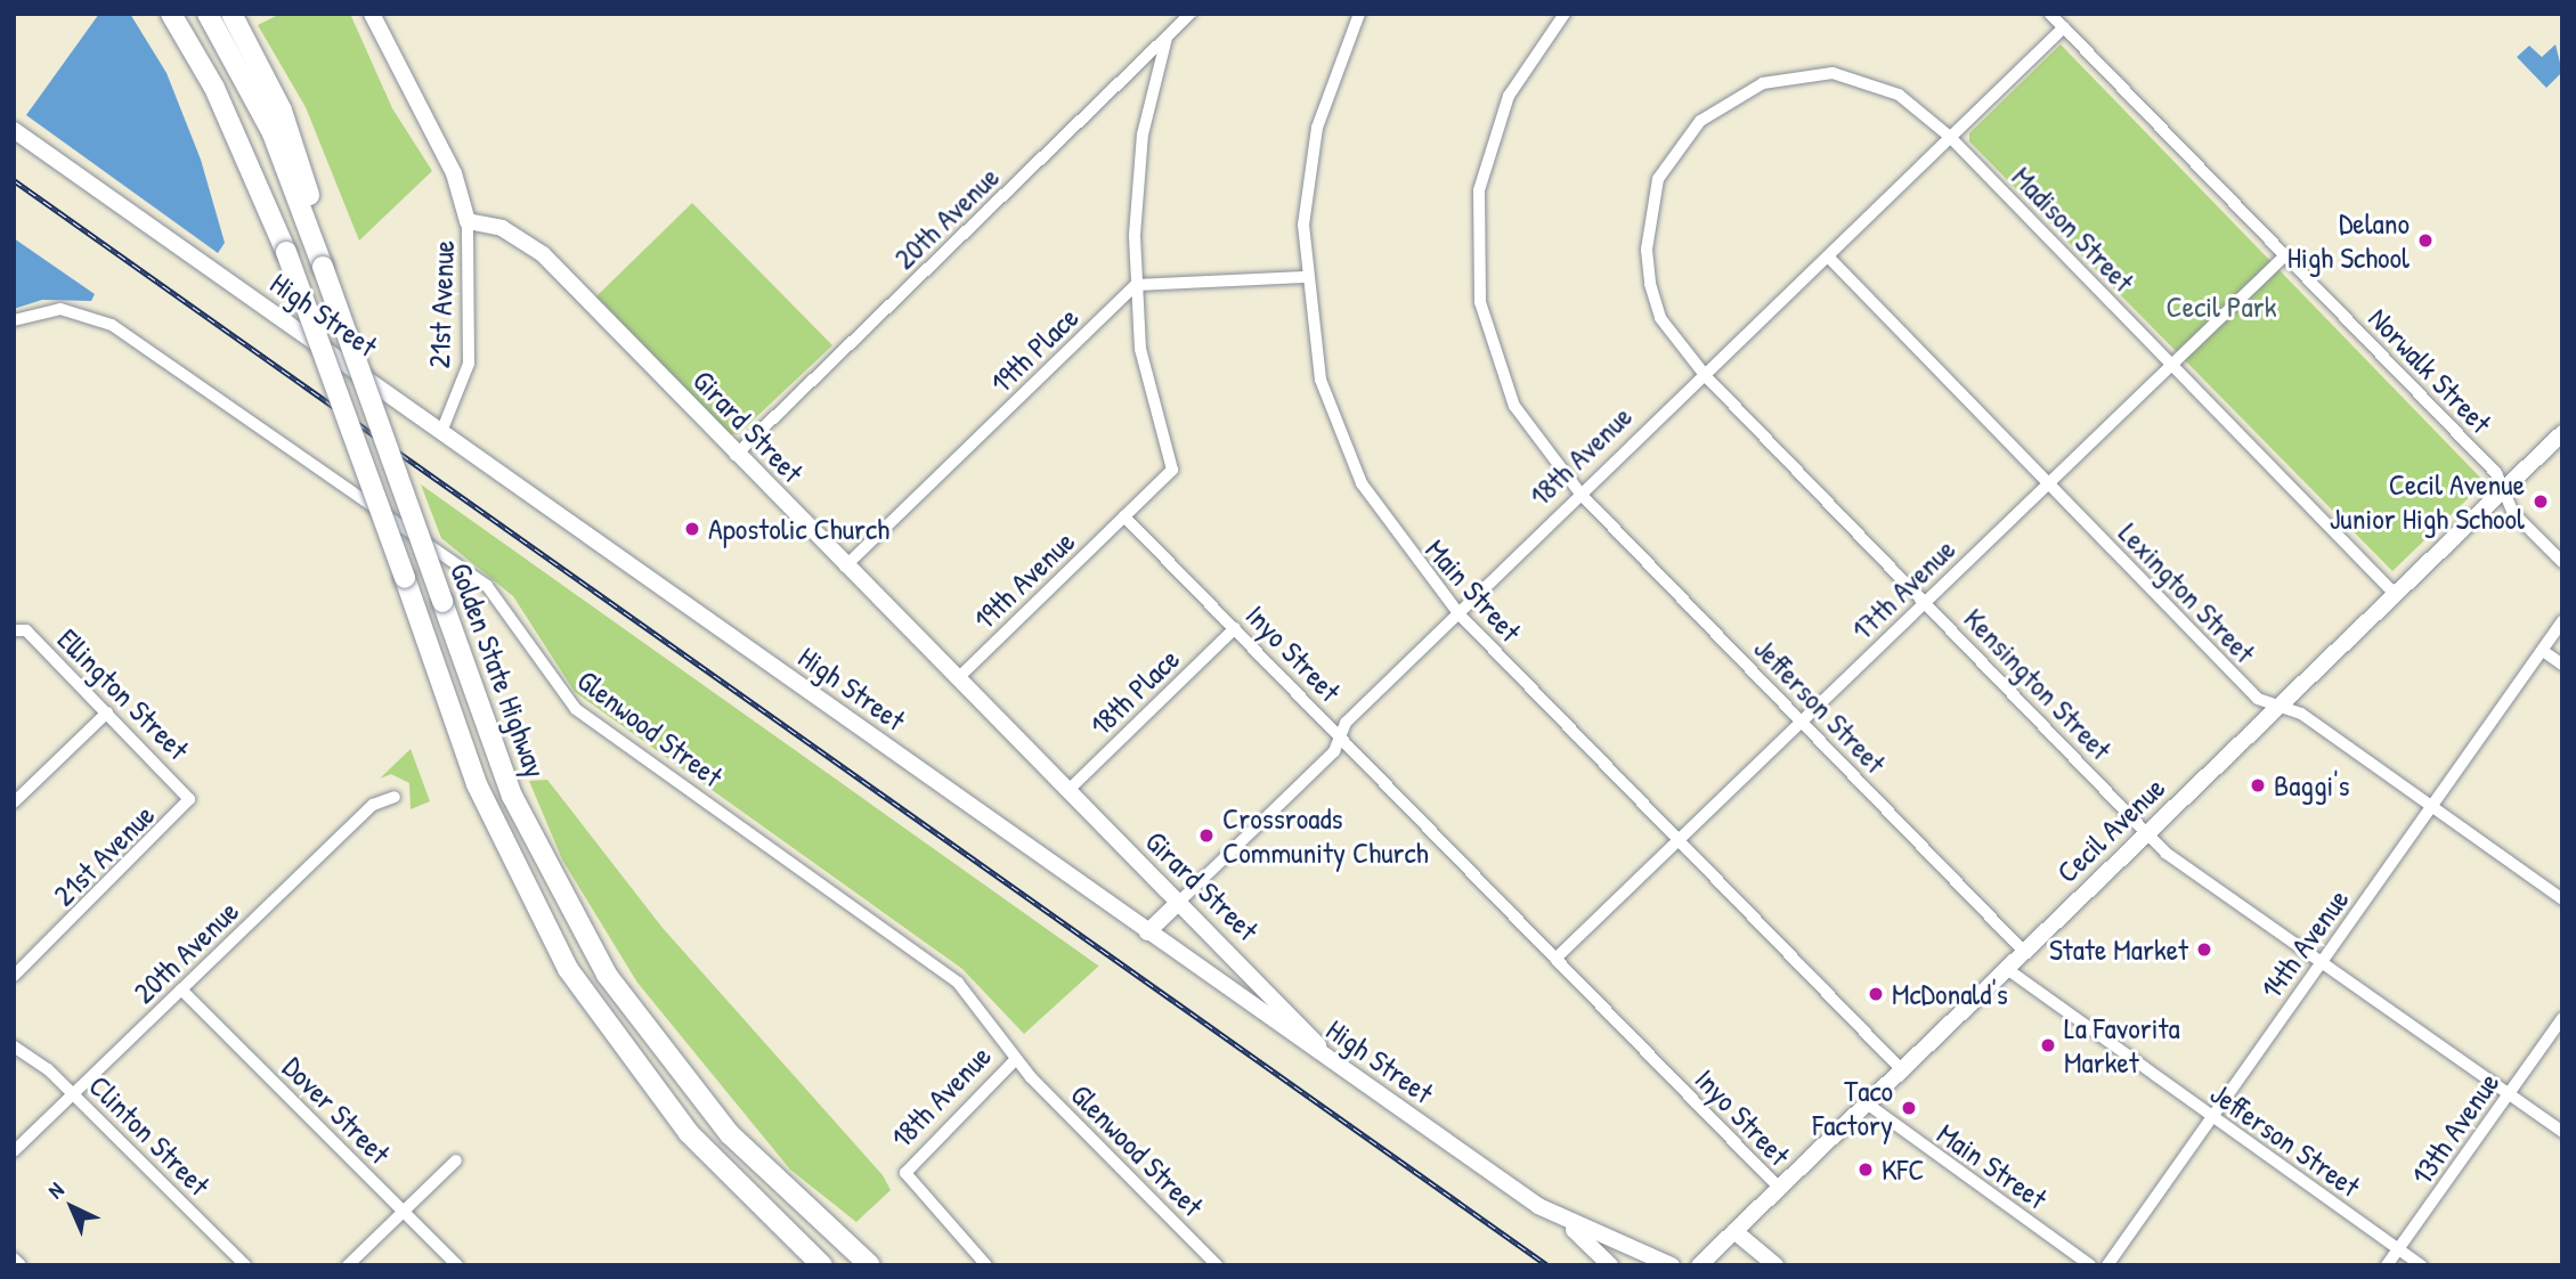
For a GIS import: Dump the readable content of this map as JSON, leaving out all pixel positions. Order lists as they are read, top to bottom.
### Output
{
  "streets": {
    "highway": ["Golden State Highway"],
    "main road": [
      "High Street",
      "Girard Street",
      "18th Avenue",
      "Cecil Avenue"
    ],
    "street": [
      "20th Avenue",
      "Madison Street",
      "21st Avenue",
      "19th Place",
      "Norwalk Street",
      "19th Avenue",
      "17th Avenue",
      "Main Street",
      "Lexington Street",
      "Inyo Street",
      "Kensington Street",
      "18th Place",
      "Ellington Street",
      "Jefferson Street",
      "Glenwood Street",
      "14th Avenue",
      "Dover Street",
      "13th Avenue",
      "Clinton Street"
    ]
  },
  "crossings": [
    ["20th Avenue", "Girard Street"],
    ["20th Avenue", "Dover Street"],
    ["20th Avenue", "Clinton Street"],
    ["Madison Street", "18th Avenue"],
    ["Madison Street", "17th Avenue"],
    ["Madison Street", "Kensington Street"],
    ["Madison Street", "Cecil Avenue"],
    ["21st Avenue", "High Street"],
    ["21st Avenue", "Girard Street"],
    ["21st Avenue", "Ellington Street"],
    ["High Street", "Girard Street"],
    ["High Street", "18th Avenue"],
    ["19th Place", "Girard Street"],
    ["Norwalk Street", "18th Avenue"],
    ["Norwalk Street", "17th Avenue"],
    ["Norwalk Street", "Cecil Avenue"],
    ["Girard Street", "18th Avenue"],
    ["Girard Street", "19th Avenue"],
    ["Girard Street", "18th Place"],
    ["18th Avenue", "Main Street"],
    ["18th Avenue", "Lexington Street"],
    ["18th Avenue", "Inyo Street"],
    ["18th Avenue", "Kensington Street"],
    ["18th Avenue", "Jefferson Street"],
    ["18th Avenue", "Glenwood Street"],
    ["19th Avenue", "Inyo Street"],
    ["17th Avenue", "Main Street"],
    ["17th Avenue", "Lexington Street"],
    ["17th Avenue", "Inyo Street"],
    ["17th Avenue", "Kensington Street"],
    ["17th Avenue", "Jefferson Street"],
    ["Main Street", "Cecil Avenue"],
    ["Lexington Street", "Cecil Avenue"],
    ["Lexington Street", "14th Avenue"],
    ["Inyo Street", "18th Place"],
    ["Inyo Street", "Cecil Avenue"],
    ["Kensington Street", "Cecil Avenue"],
    ["Kensington Street", "14th Avenue"],
    ["Kensington Street", "13th Avenue"],
    ["Jefferson Street", "Cecil Avenue"],
    ["Jefferson Street", "14th Avenue"],
    ["Jefferson Street", "13th Avenue"]
  ],
  "parks": ["Cecil Park"],
  "places": [
    "Delano High School",
    "Cecil Avenue Junior High School",
    "Apostolic Church",
    "Baggi's",
    "Crossroads Community Church",
    "State Market",
    "McDonald's",
    "La Favorita Market",
    "Taco Factory",
    "KFC"
  ],
  "north": "top left"
}
